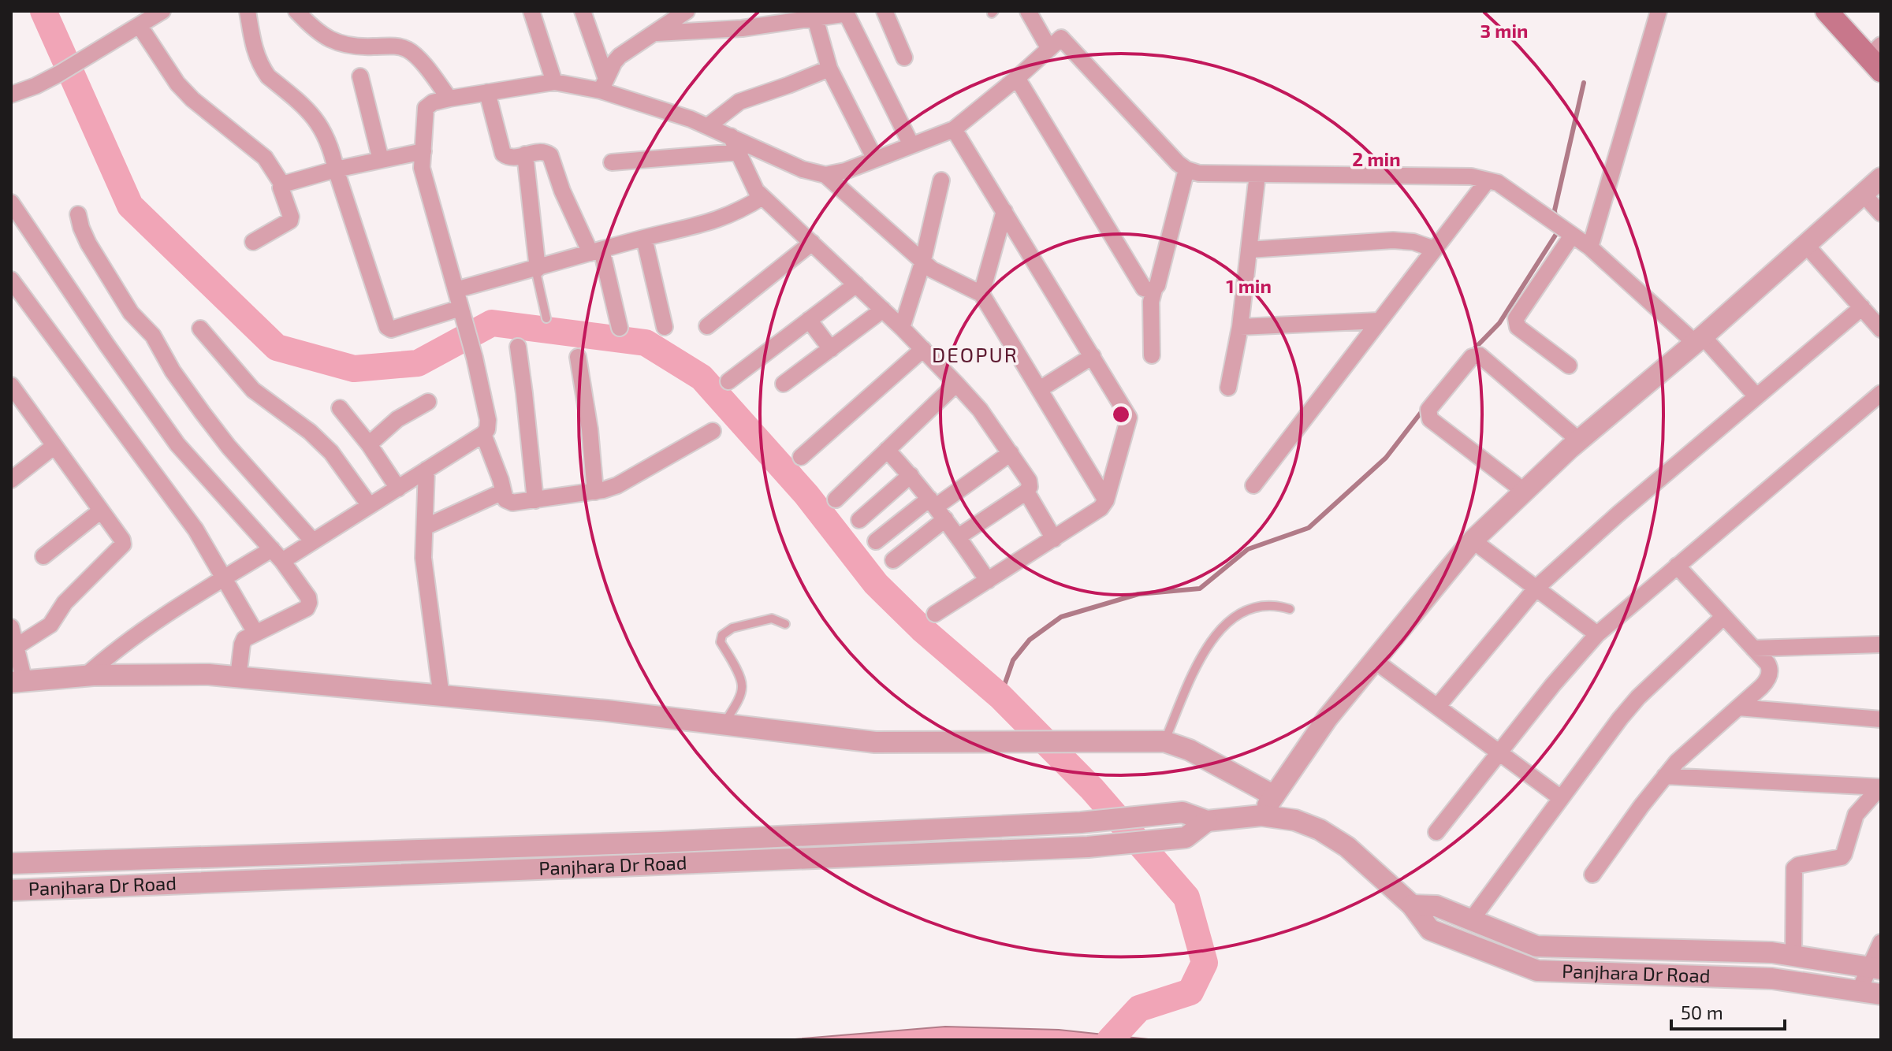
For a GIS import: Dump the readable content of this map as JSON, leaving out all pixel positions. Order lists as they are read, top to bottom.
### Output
{
  "streets": {
    "street": ["Panjhara Dr Road"]
  },
  "districts": ["DEOPUR"],
  "scale_bar": "50 m",
  "rings": ["3 min", "2 min", "1 min"]
}
